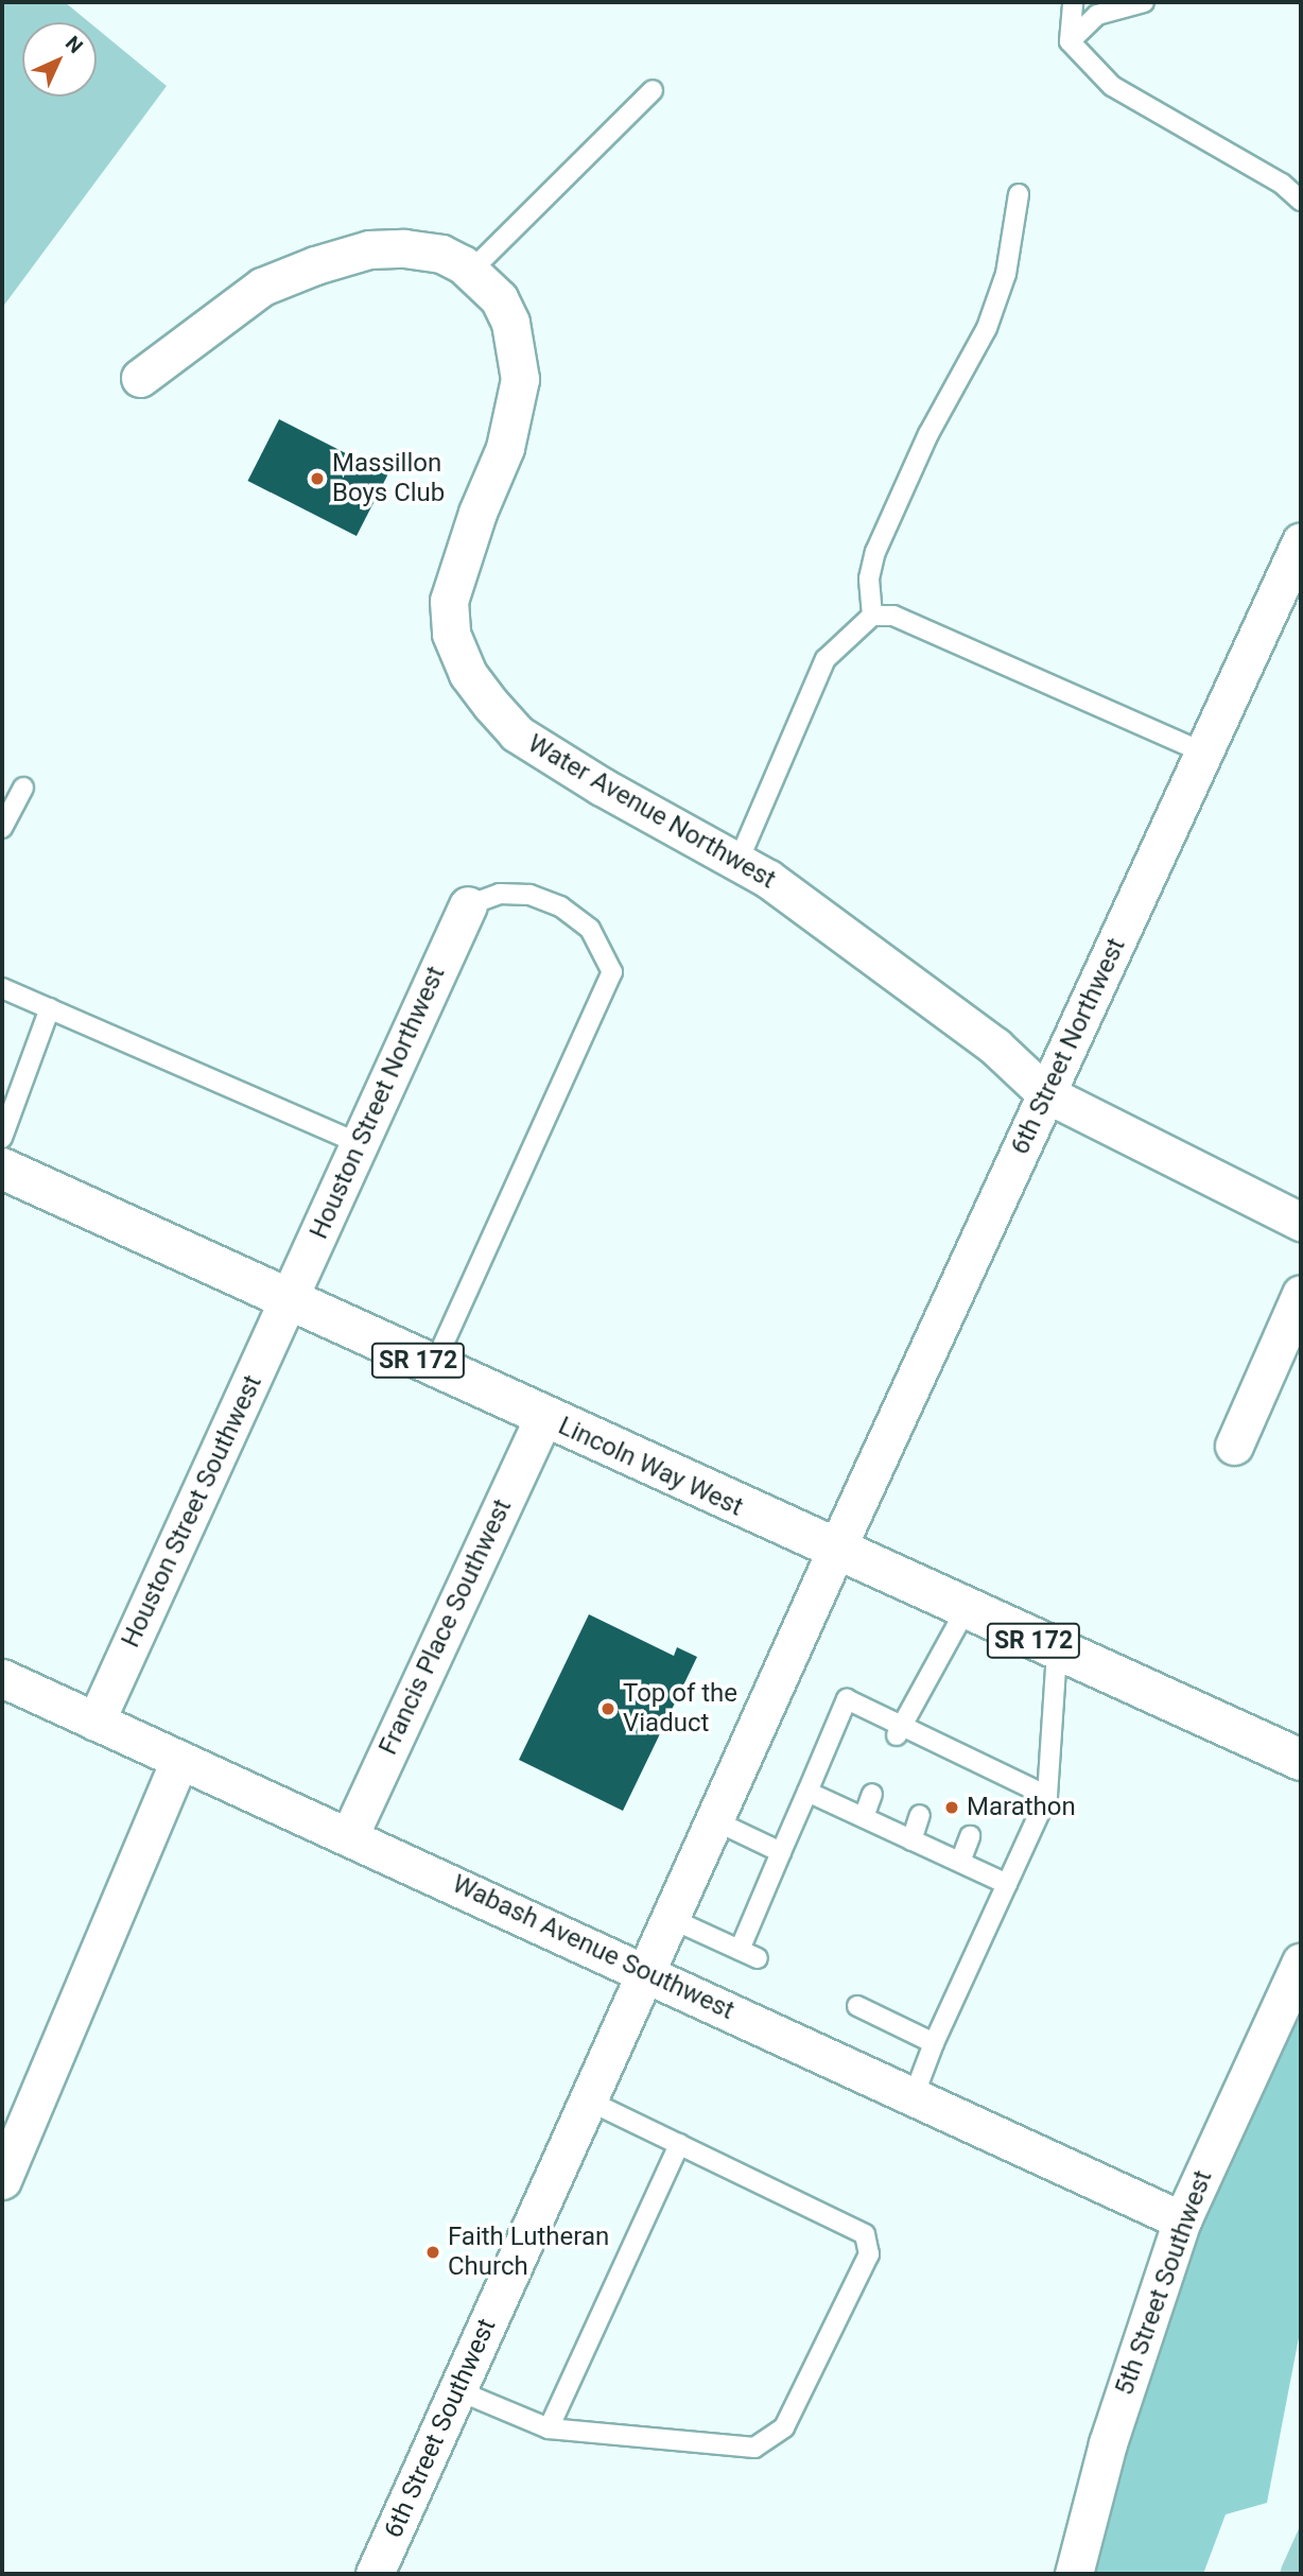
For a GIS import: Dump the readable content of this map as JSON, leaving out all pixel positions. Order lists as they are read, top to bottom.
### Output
{
  "streets": {
    "main road": ["SR 172", "Lincoln Way West"],
    "street": [
      "Water Avenue Northwest",
      "6th Street Northwest",
      "Houston Street Northwest",
      "Houston Street Southwest",
      "Francis Place Southwest",
      "Wabash Avenue Southwest",
      "5th Street Southwest",
      "6th Street Southwest"
    ]
  },
  "crossings": [
    ["Water Avenue Northwest", "6th Street Northwest"],
    ["6th Street Northwest", "Lincoln Way West"],
    ["6th Street Northwest", "6th Street Southwest"],
    ["Houston Street Northwest", "Lincoln Way West"],
    ["Houston Street Northwest", "Houston Street Southwest"],
    ["Lincoln Way West", "Houston Street Southwest"],
    ["Lincoln Way West", "Francis Place Southwest"],
    ["Lincoln Way West", "6th Street Southwest"],
    ["Houston Street Southwest", "Wabash Avenue Southwest"],
    ["Francis Place Southwest", "Wabash Avenue Southwest"],
    ["Wabash Avenue Southwest", "5th Street Southwest"],
    ["Wabash Avenue Southwest", "6th Street Southwest"]
  ],
  "places": [
    "Massillon Boys Club",
    "Top of the Viaduct",
    "Marathon",
    "Faith Lutheran Church"
  ],
  "north": "top right"
}
